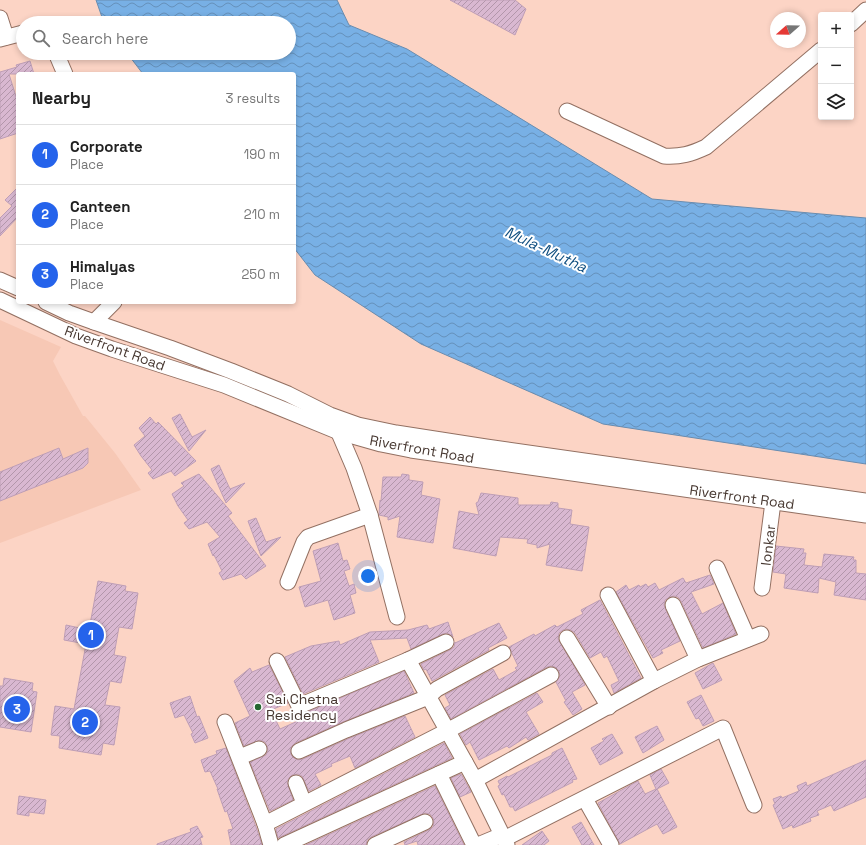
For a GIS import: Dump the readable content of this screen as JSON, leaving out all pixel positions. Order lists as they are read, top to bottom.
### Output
{
  "streets": {
    "street": ["Riverfront Road", "lonkar"]
  },
  "crossings": [
    ["Riverfront Road", "lonkar"]
  ],
  "water": ["Mula-Mutha"],
  "places": ["Sai Chetna Residency"],
  "north": "left",
  "page": {
    "map_buttons": ["+", "−"],
    "search": "Search here",
    "heading": ["Nearby", "3 results"],
    "list": [
      {
        "mark": "1",
        "name": "Corporate",
        "note": "Place",
        "value": "190 m"
      },
      {
        "mark": "2",
        "name": "Canteen",
        "note": "Place",
        "value": "210 m"
      },
      {
        "mark": "3",
        "name": "Himalyas",
        "note": "Place",
        "value": "250 m"
      }
    ],
    "pins": ["1", "3", "2"]
  }
}
